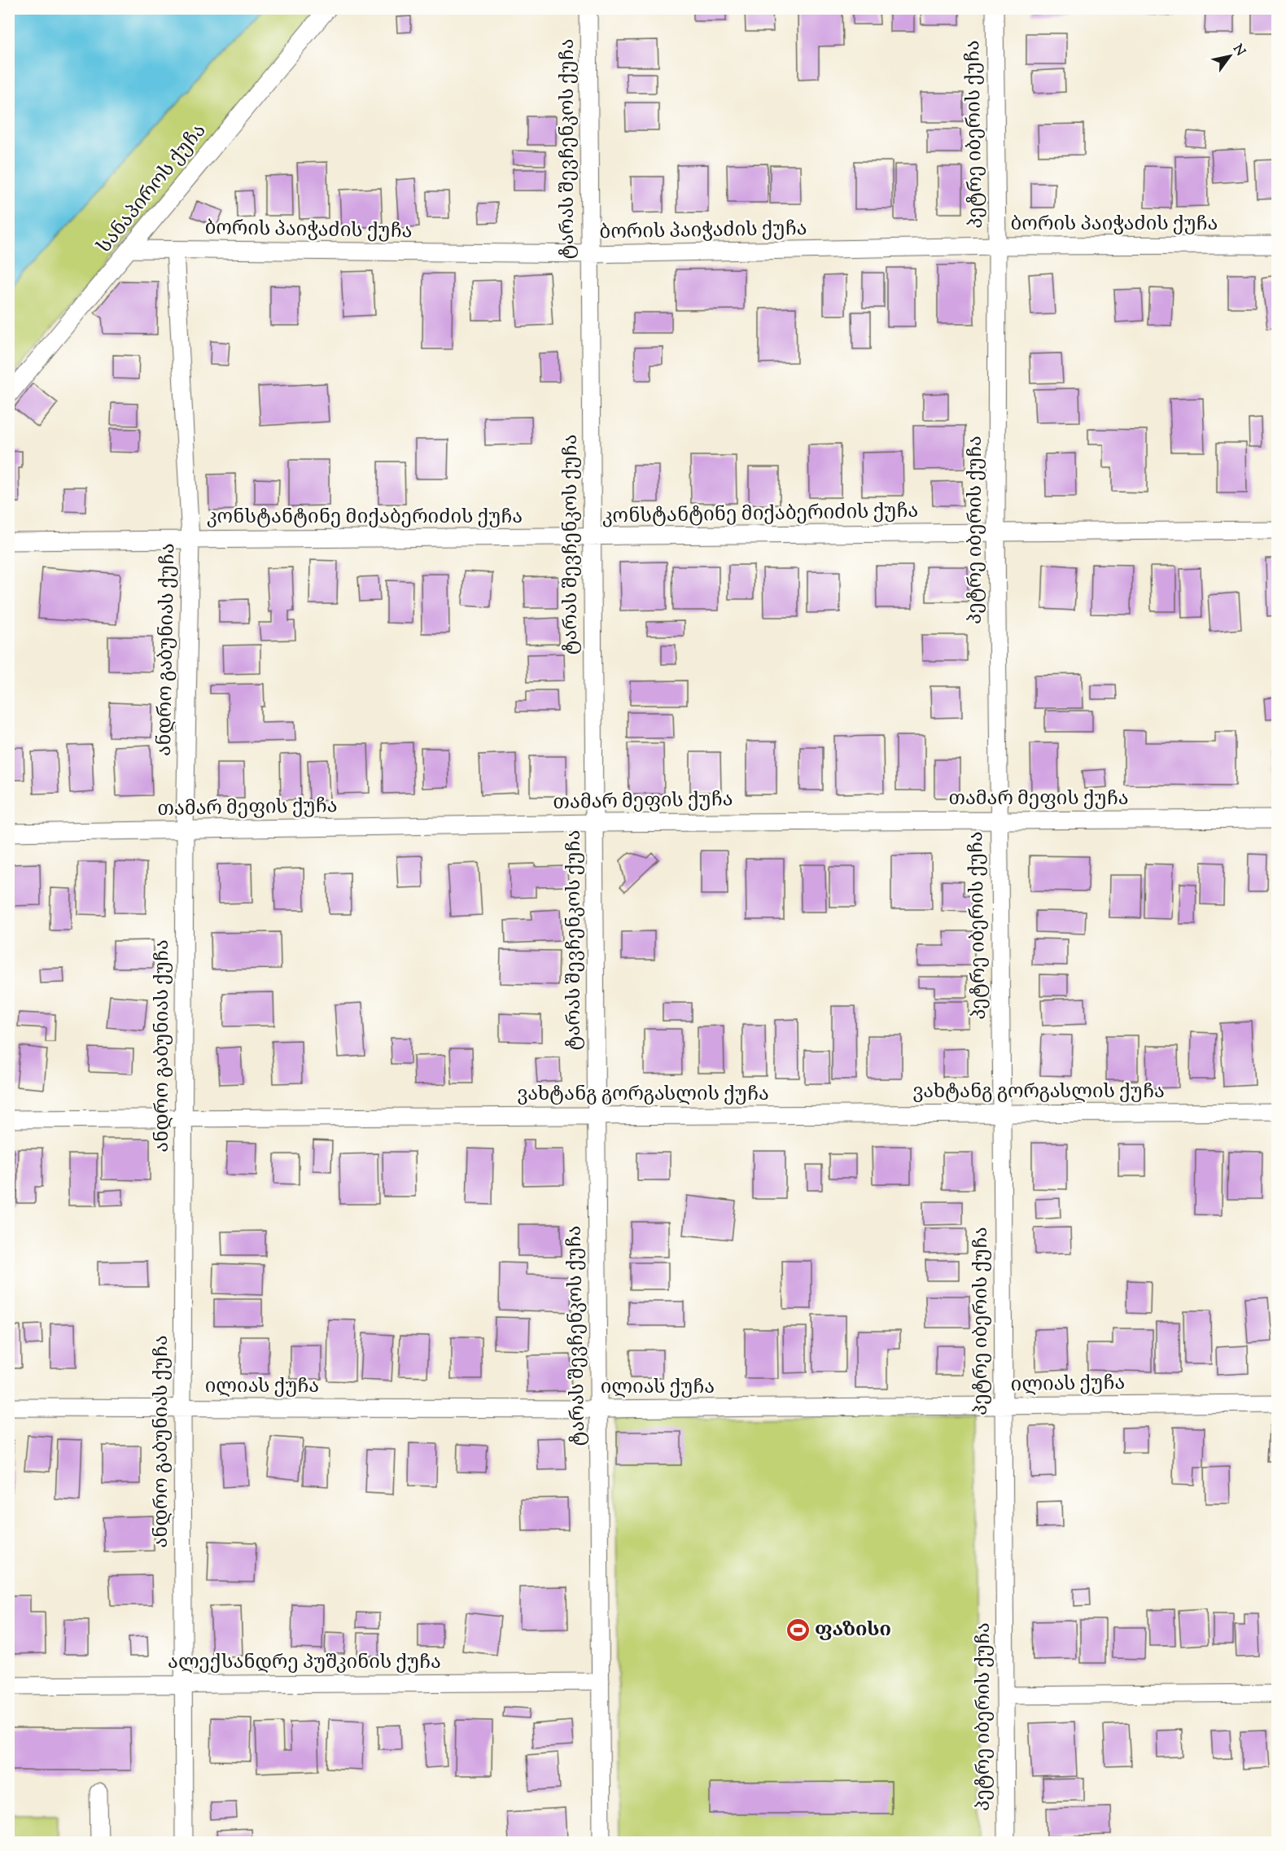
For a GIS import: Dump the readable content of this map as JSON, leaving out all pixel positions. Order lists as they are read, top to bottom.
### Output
{
  "streets": {
    "street": [
      "პეტრე იბერის ქუჩა",
      "ტარას შევჩენკოს ქუჩა",
      "სანაპიროს ქუჩა",
      "ბორის პაიჭაძის ქუჩა",
      "კონსტანტინე მიქაბერიძის ქუჩა",
      "ანდრო გაბუნიას ქუჩა",
      "თამარ მეფის ქუჩა",
      "ვახტანგ გორგასლის ქუჩა",
      "ილიას ქუჩა",
      "ალექსანდრე პუშკინის ქუჩა"
    ]
  },
  "crossings": [
    ["პეტრე იბერის ქუჩა", "ბორის პაიჭაძის ქუჩა"],
    ["პეტრე იბერის ქუჩა", "კონსტანტინე მიქაბერიძის ქუჩა"],
    ["პეტრე იბერის ქუჩა", "თამარ მეფის ქუჩა"],
    ["პეტრე იბერის ქუჩა", "ვახტანგ გორგასლის ქუჩა"],
    ["პეტრე იბერის ქუჩა", "ილიას ქუჩა"],
    ["ტარას შევჩენკოს ქუჩა", "ბორის პაიჭაძის ქუჩა"],
    ["ტარას შევჩენკოს ქუჩა", "კონსტანტინე მიქაბერიძის ქუჩა"],
    ["ტარას შევჩენკოს ქუჩა", "თამარ მეფის ქუჩა"],
    ["ტარას შევჩენკოს ქუჩა", "ვახტანგ გორგასლის ქუჩა"],
    ["ტარას შევჩენკოს ქუჩა", "ილიას ქუჩა"],
    ["ტარას შევჩენკოს ქუჩა", "ალექსანდრე პუშკინის ქუჩა"],
    ["სანაპიროს ქუჩა", "ბორის პაიჭაძის ქუჩა"],
    ["ბორის პაიჭაძის ქუჩა", "ანდრო გაბუნიას ქუჩა"],
    ["კონსტანტინე მიქაბერიძის ქუჩა", "ანდრო გაბუნიას ქუჩა"],
    ["ანდრო გაბუნიას ქუჩა", "თამარ მეფის ქუჩა"],
    ["ანდრო გაბუნიას ქუჩა", "ვახტანგ გორგასლის ქუჩა"],
    ["ანდრო გაბუნიას ქუჩა", "ილიას ქუჩა"],
    ["ანდრო გაბუნიას ქუჩა", "ალექსანდრე პუშკინის ქუჩა"]
  ],
  "places": {
    "sports": ["ფაზისი"]
  },
  "north": "top right"
}
